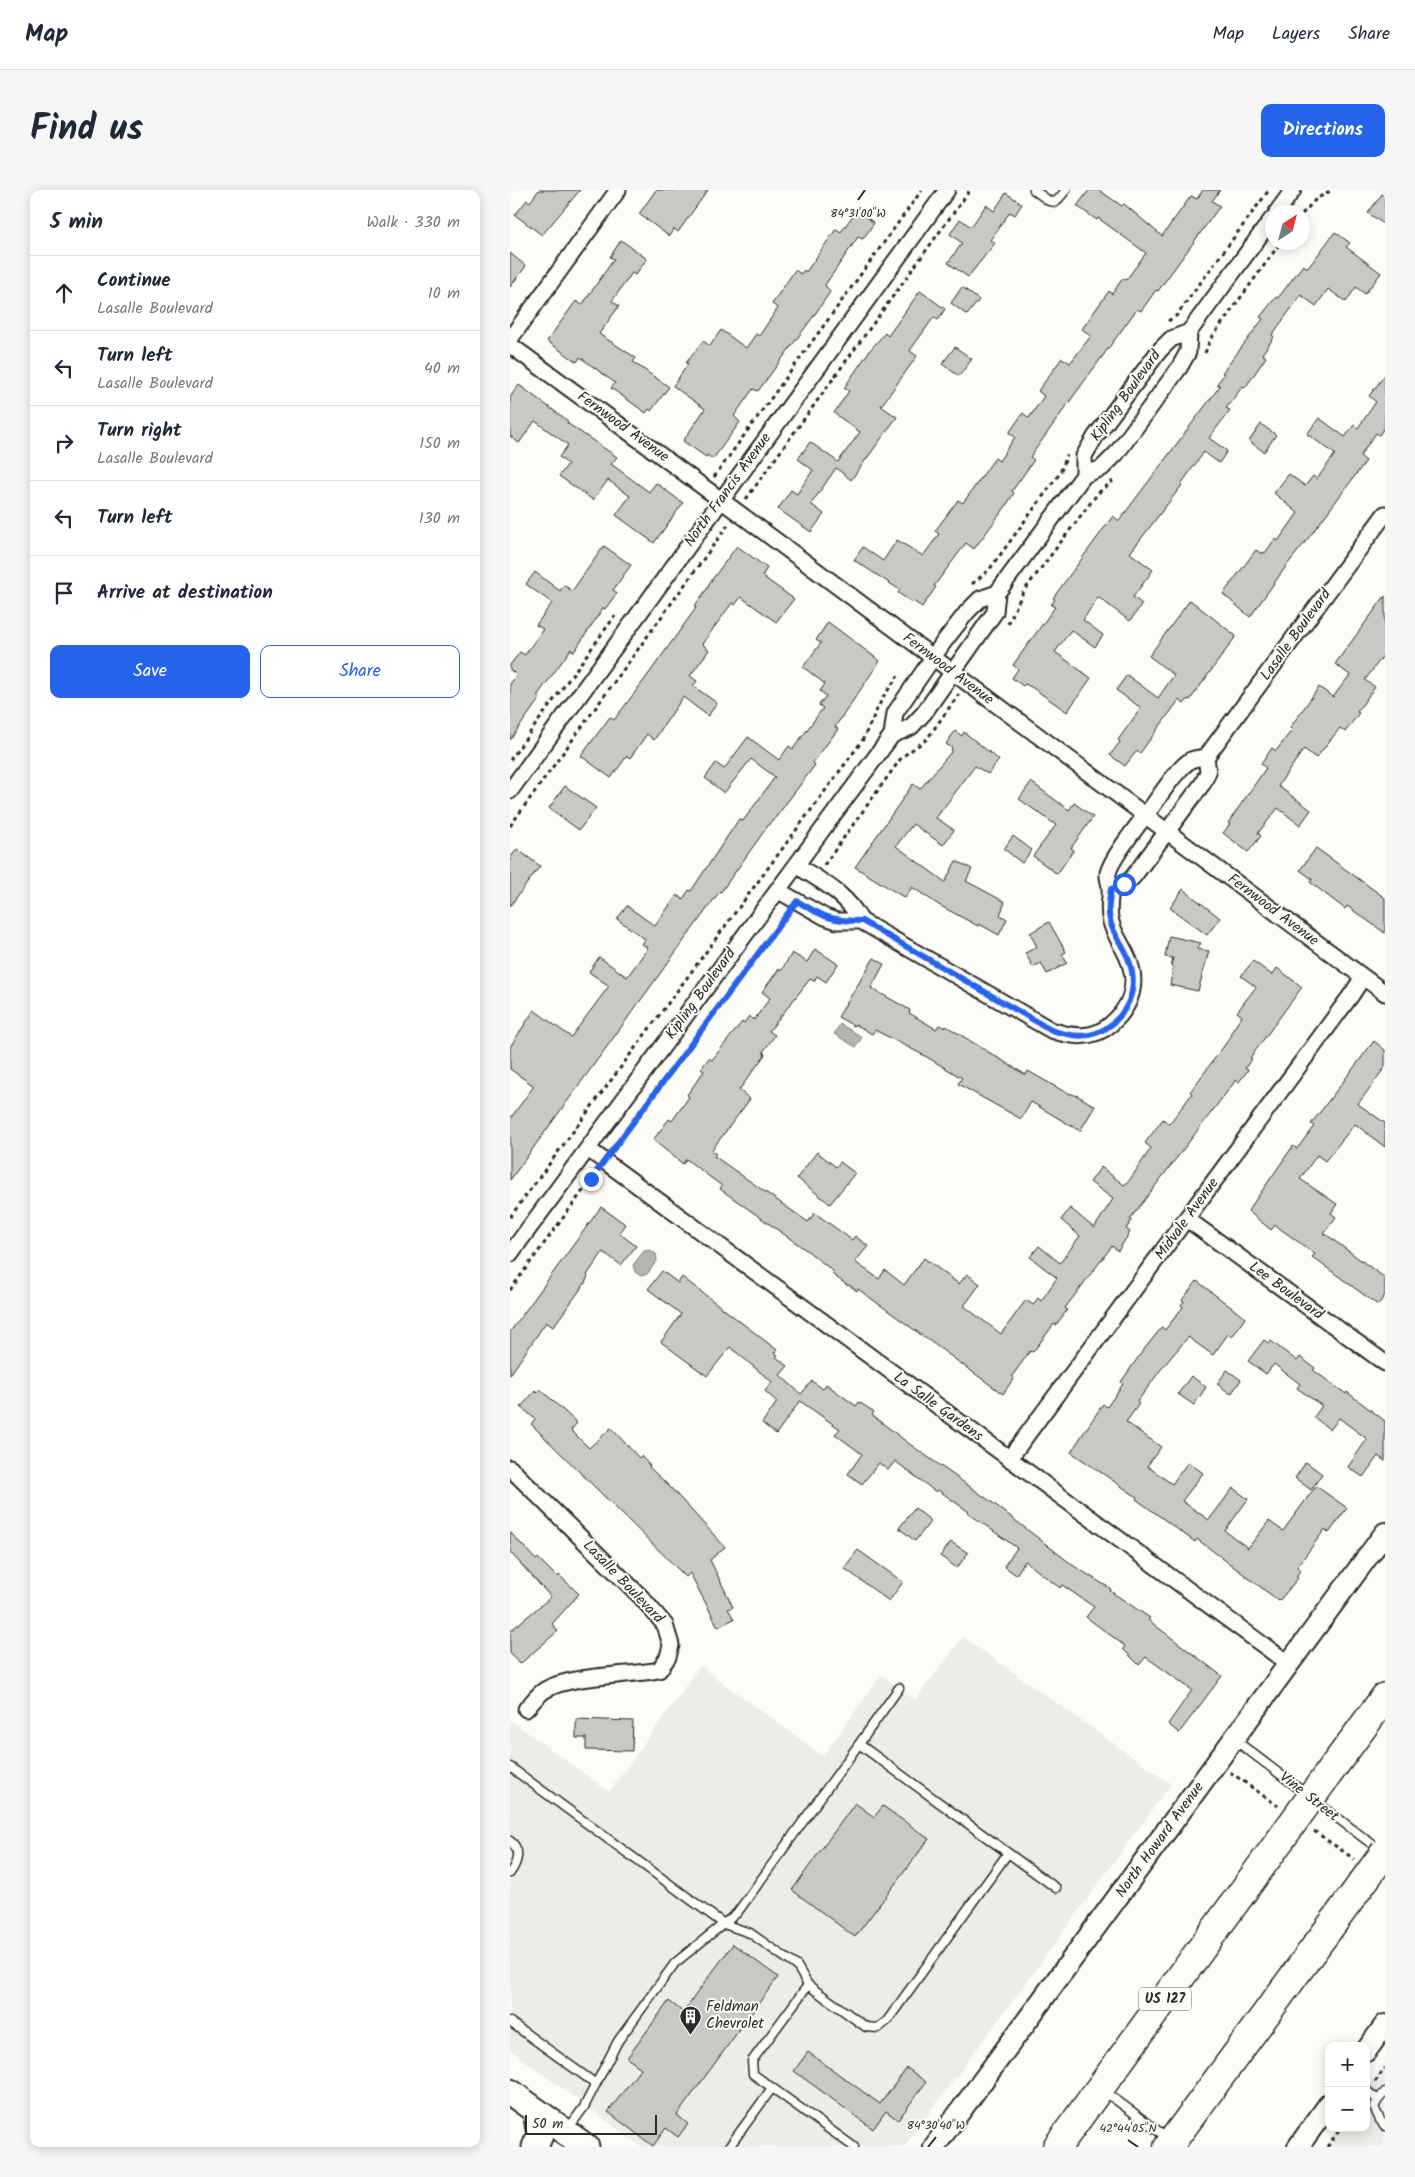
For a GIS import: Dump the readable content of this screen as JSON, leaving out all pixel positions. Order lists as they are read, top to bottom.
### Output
{
  "streets": {
    "highway": ["US 127"],
    "street": [
      "Kipling Boulevard",
      "Fernwood Avenue",
      "North Francis Avenue",
      "Lasalle Boulevard",
      "Midvale Avenue",
      "Lee Boulevard",
      "La Salle Gardens",
      "North Howard Avenue"
    ],
    "lane": ["Vine Street"]
  },
  "crossings": [
    ["Kipling Boulevard", "Fernwood Avenue"],
    ["Kipling Boulevard", "Lasalle Boulevard"],
    ["Kipling Boulevard", "La Salle Gardens"],
    ["Fernwood Avenue", "North Francis Avenue"],
    ["Fernwood Avenue", "Lasalle Boulevard"],
    ["Fernwood Avenue", "Midvale Avenue"],
    ["Midvale Avenue", "Lee Boulevard"],
    ["Midvale Avenue", "La Salle Gardens"],
    ["La Salle Gardens", "North Howard Avenue"],
    ["Vine Street", "North Howard Avenue"]
  ],
  "places": {
    "building": ["Feldman Chevrolet"]
  },
  "scale_bar": "50 m",
  "north": "top right",
  "page": {
    "header": "Map",
    "nav": ["Map", "Layers", "Share"],
    "title": "Find us",
    "buttons": [
      "Directions",
      ["Save", "Share"]
    ],
    "heading": ["5 min", "Walk · 330 m"],
    "list": [
      ["Continue", "Lasalle Boulevard", "10 m"],
      ["Turn left", "Lasalle Boulevard", "40 m"],
      ["Turn right", "Lasalle Boulevard", "150 m"],
      ["Turn left", "130 m"],
      "Arrive at destination"
    ],
    "map_buttons": ["+", "−"],
    "scale": "50 m"
  },
  "coordinates": ["84°31'00\"W", "84°30'40\"W", "42°44'05\"N"]
}
